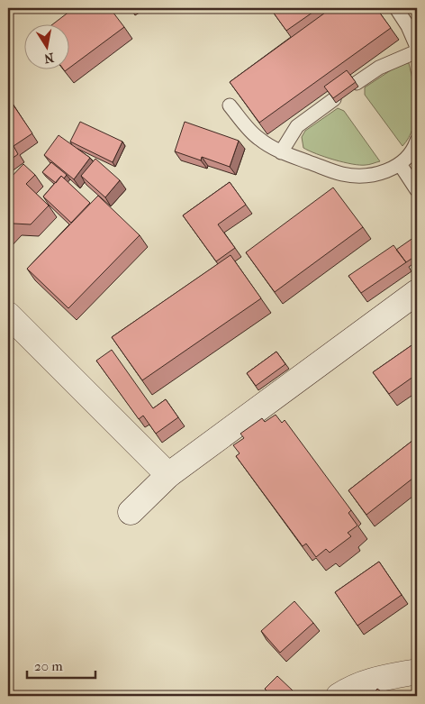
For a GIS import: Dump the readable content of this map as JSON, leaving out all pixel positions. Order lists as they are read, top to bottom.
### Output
{
  "scale_bar": "20 m",
  "north": "bottom"
}
